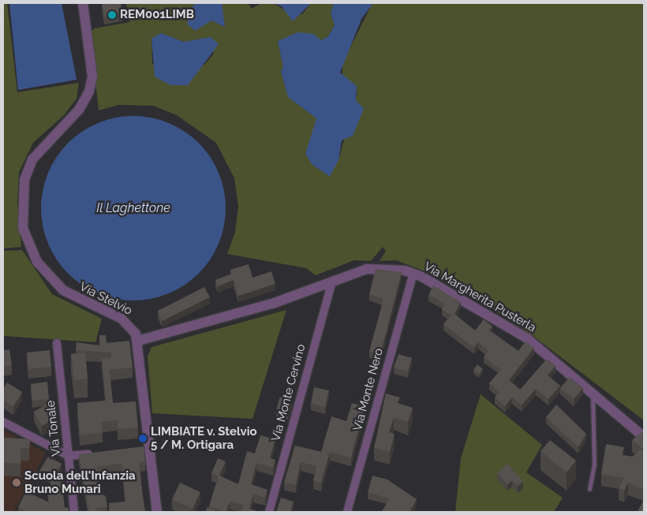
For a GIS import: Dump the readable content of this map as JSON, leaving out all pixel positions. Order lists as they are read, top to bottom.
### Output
{
  "streets": {
    "street": [
      "Via Margherita Pusterla",
      "Via Stelvio",
      "Via Monte Nero",
      "Via Monte Cervino",
      "Via Tonale"
    ]
  },
  "crossings": [
    ["Via Margherita Pusterla", "Via Stelvio"],
    ["Via Margherita Pusterla", "Via Monte Nero"],
    ["Via Margherita Pusterla", "Via Monte Cervino"]
  ],
  "water": ["Il Laghettone"],
  "places": ["REM001LIMB", "LIMBIATE v. Stelvio 5 / M. Ortigara", "Scuola dell'Infanzia Bruno Munari"]
}
